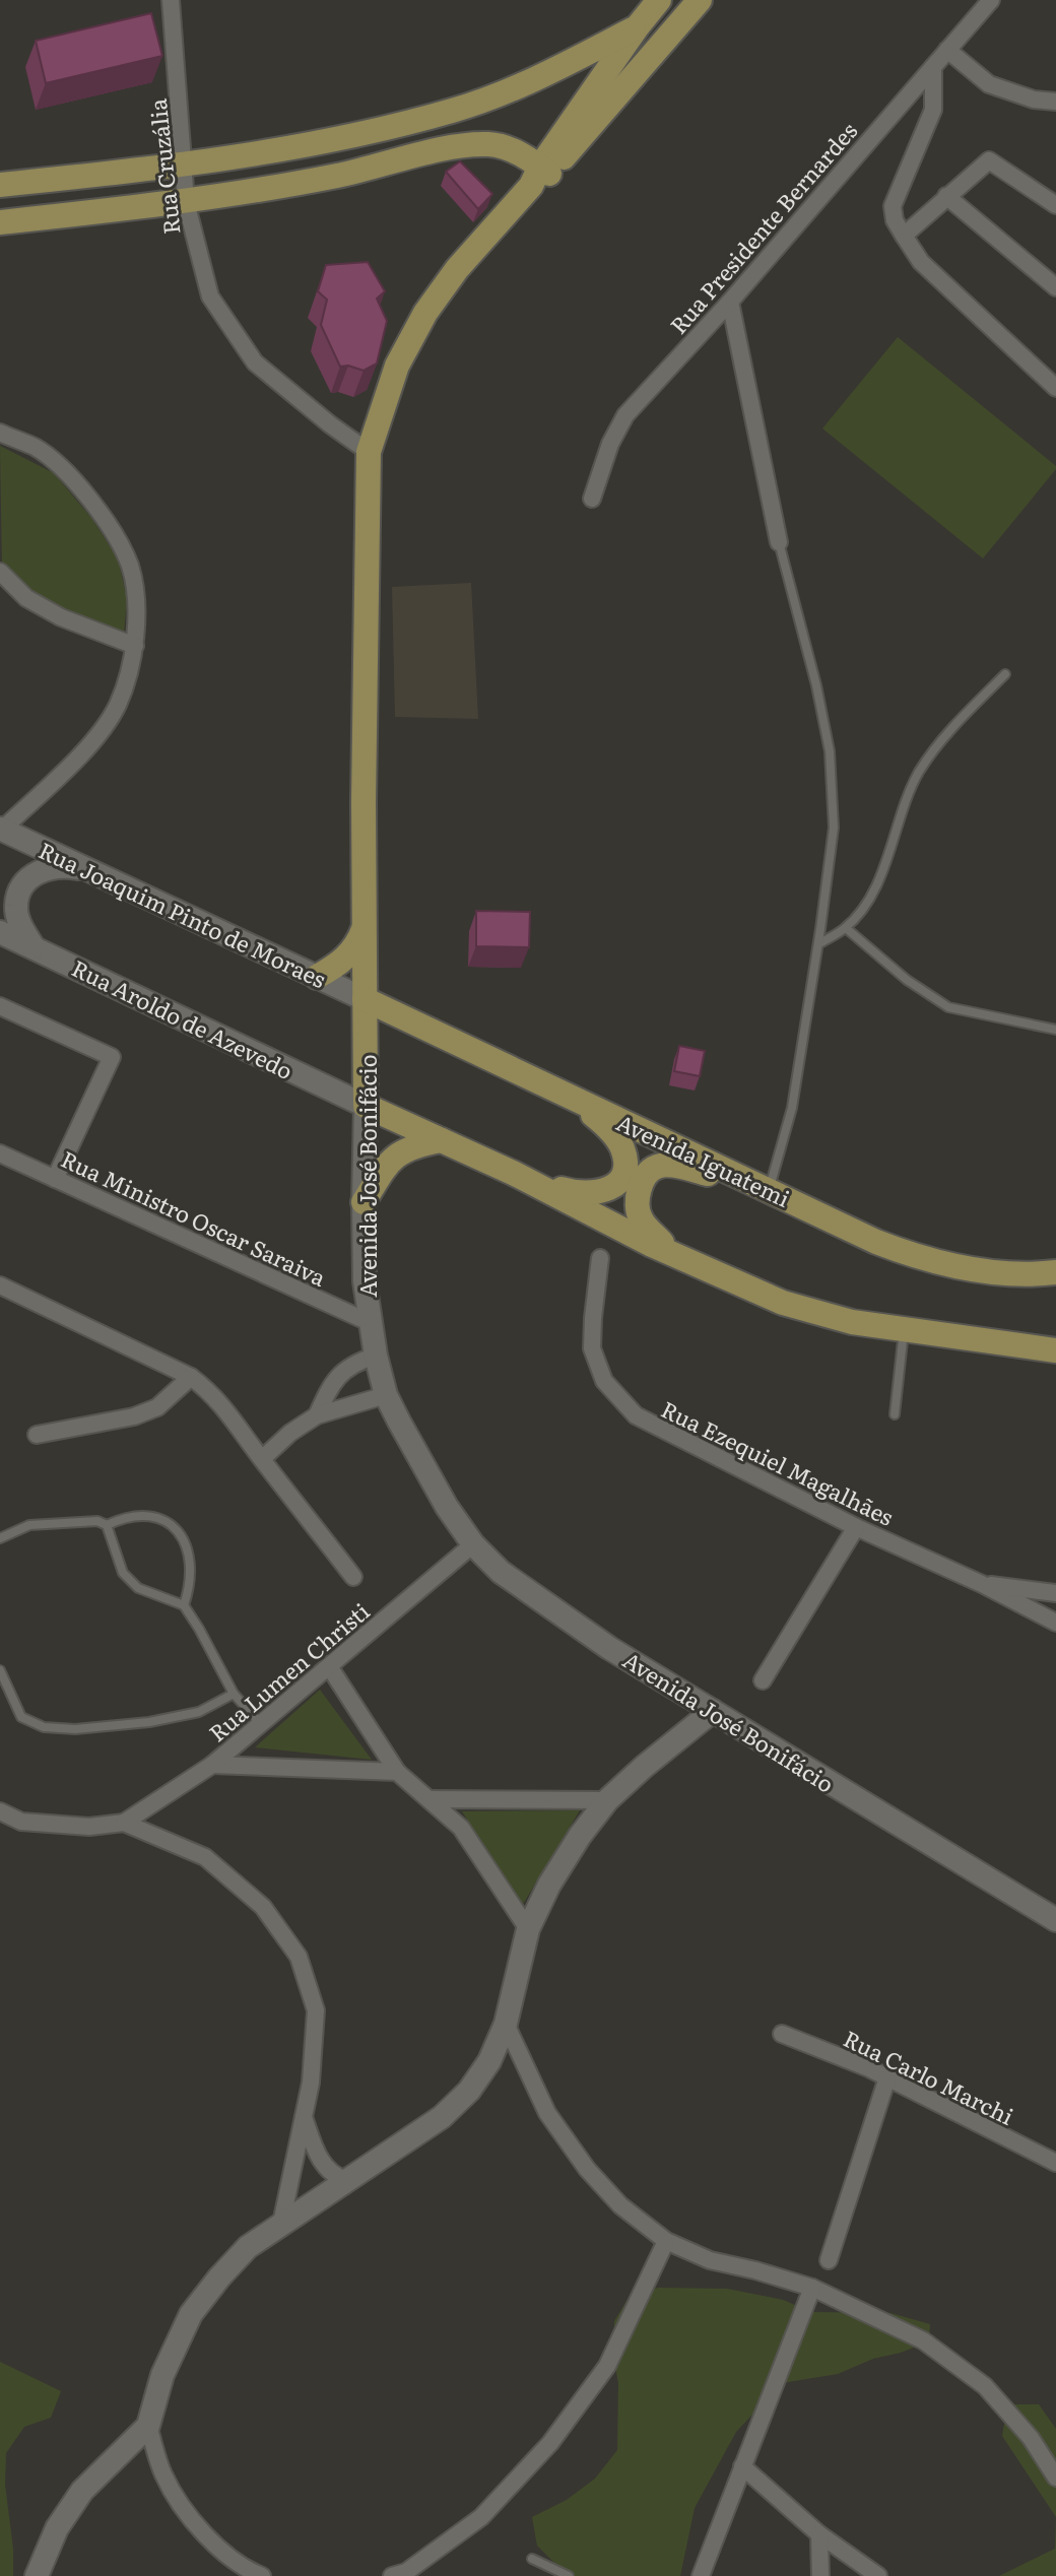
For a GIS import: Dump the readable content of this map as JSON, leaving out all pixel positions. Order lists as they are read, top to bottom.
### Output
{
  "streets": {
    "main road": [
      "Rua Joaquim Pinto de Moraes",
      "Rua Aroldo de Azevedo",
      "Avenida Iguatemi",
      "Avenida José Bonifácio"
    ],
    "street": [
      "Rua Cruzália",
      "Rua Presidente Bernardes",
      "Rua Ministro Oscar Saraiva",
      "Rua Ezequiel Magalhães",
      "Rua Lumen Christi",
      "Rua Carlo Marchi"
    ]
  },
  "crossings": [
    ["Rua Cruzália", "Avenida José Bonifácio"],
    ["Rua Joaquim Pinto de Moraes", "Avenida Iguatemi"],
    ["Rua Joaquim Pinto de Moraes", "Avenida José Bonifácio"],
    ["Rua Aroldo de Azevedo", "Avenida José Bonifácio"],
    ["Avenida Iguatemi", "Avenida José Bonifácio"],
    ["Avenida José Bonifácio", "Rua Ministro Oscar Saraiva"],
    ["Avenida José Bonifácio", "Rua Lumen Christi"]
  ]
}
